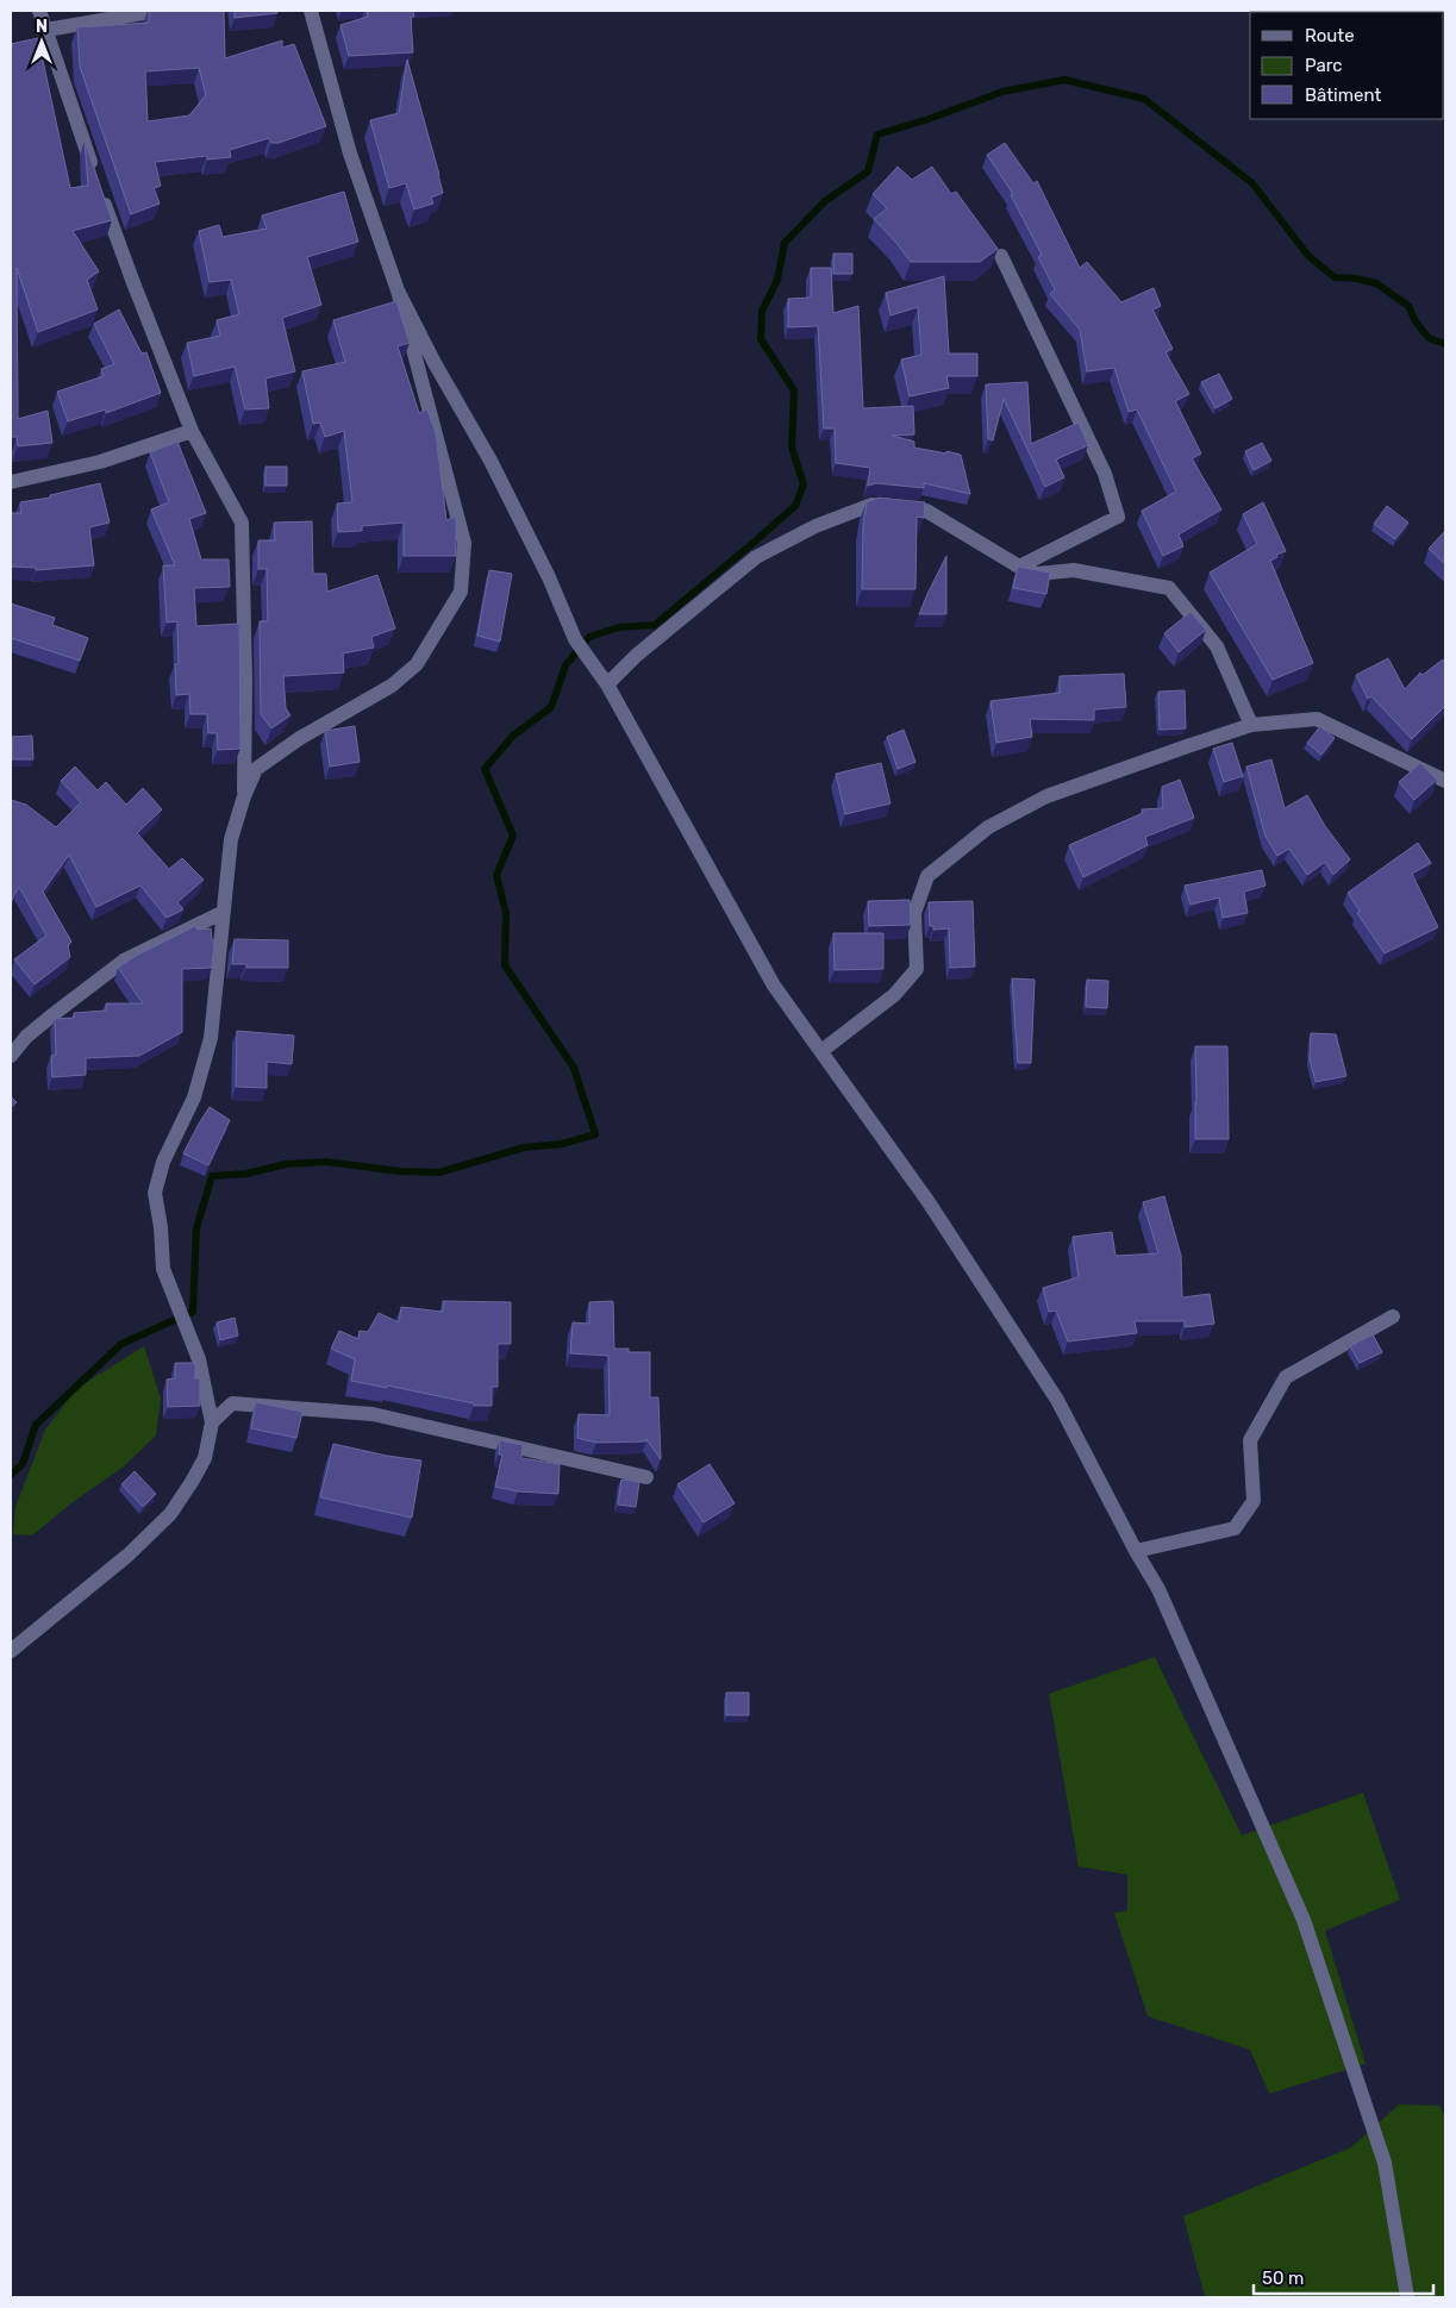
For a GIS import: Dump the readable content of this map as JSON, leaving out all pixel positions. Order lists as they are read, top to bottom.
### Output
{
  "legend": ["Route", "Parc", "Bâtiment"],
  "scale_bar": "50 m",
  "north": "top"
}
